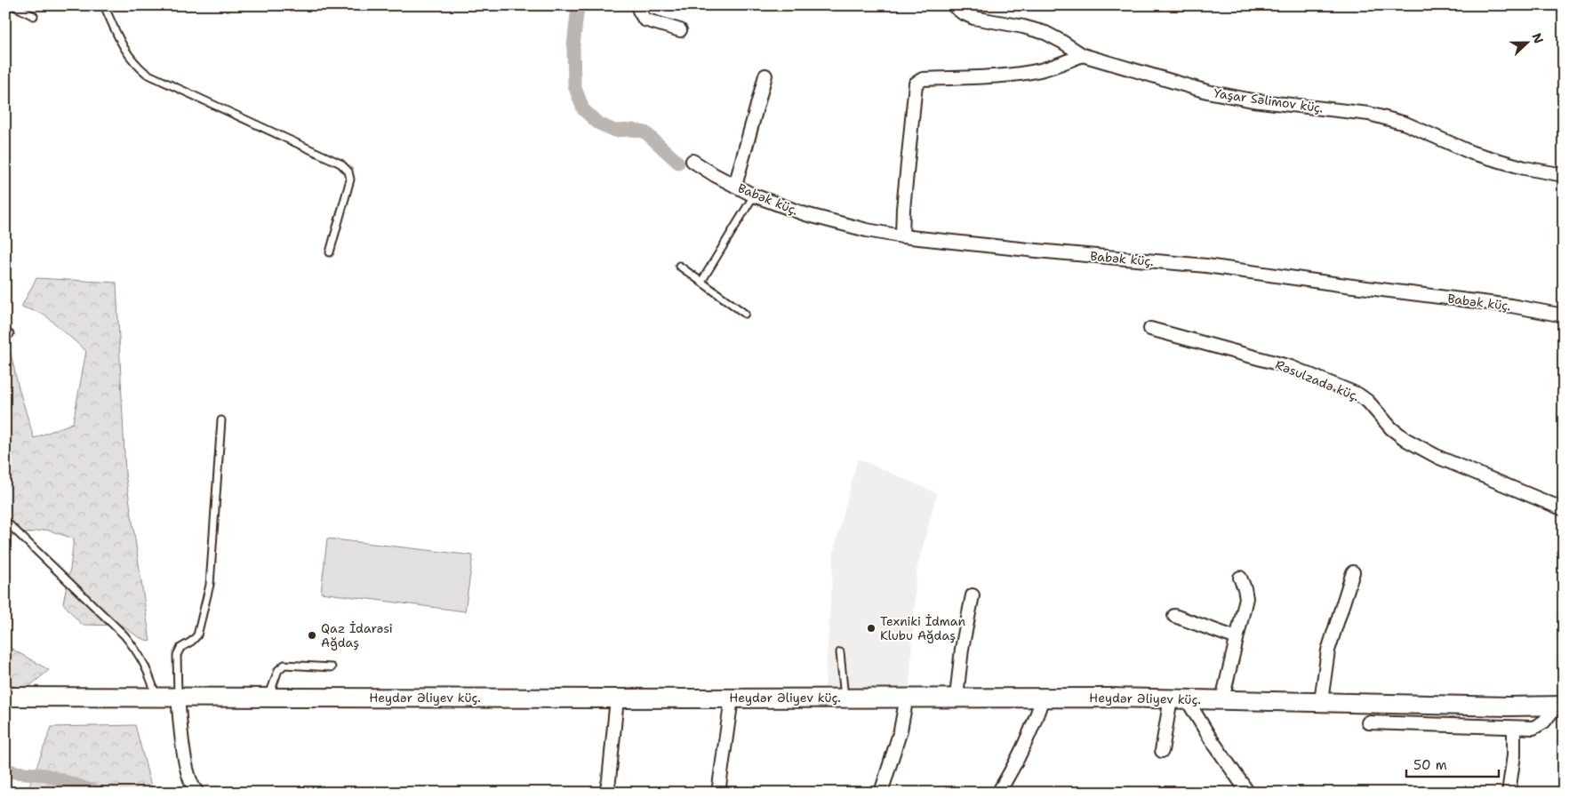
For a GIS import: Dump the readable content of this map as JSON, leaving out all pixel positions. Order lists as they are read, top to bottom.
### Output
{
  "streets": {
    "main road": ["Heydər Əliyev küç."],
    "street": ["Yaşar Səlimov küç.", "Babək küç.", "Rəsulzadə küç."]
  },
  "places": ["Texniki İdman Klubu Ağdaş", "Qaz İdarəsi Ağdaş"],
  "scale_bar": "50 m",
  "north": "right"
}
